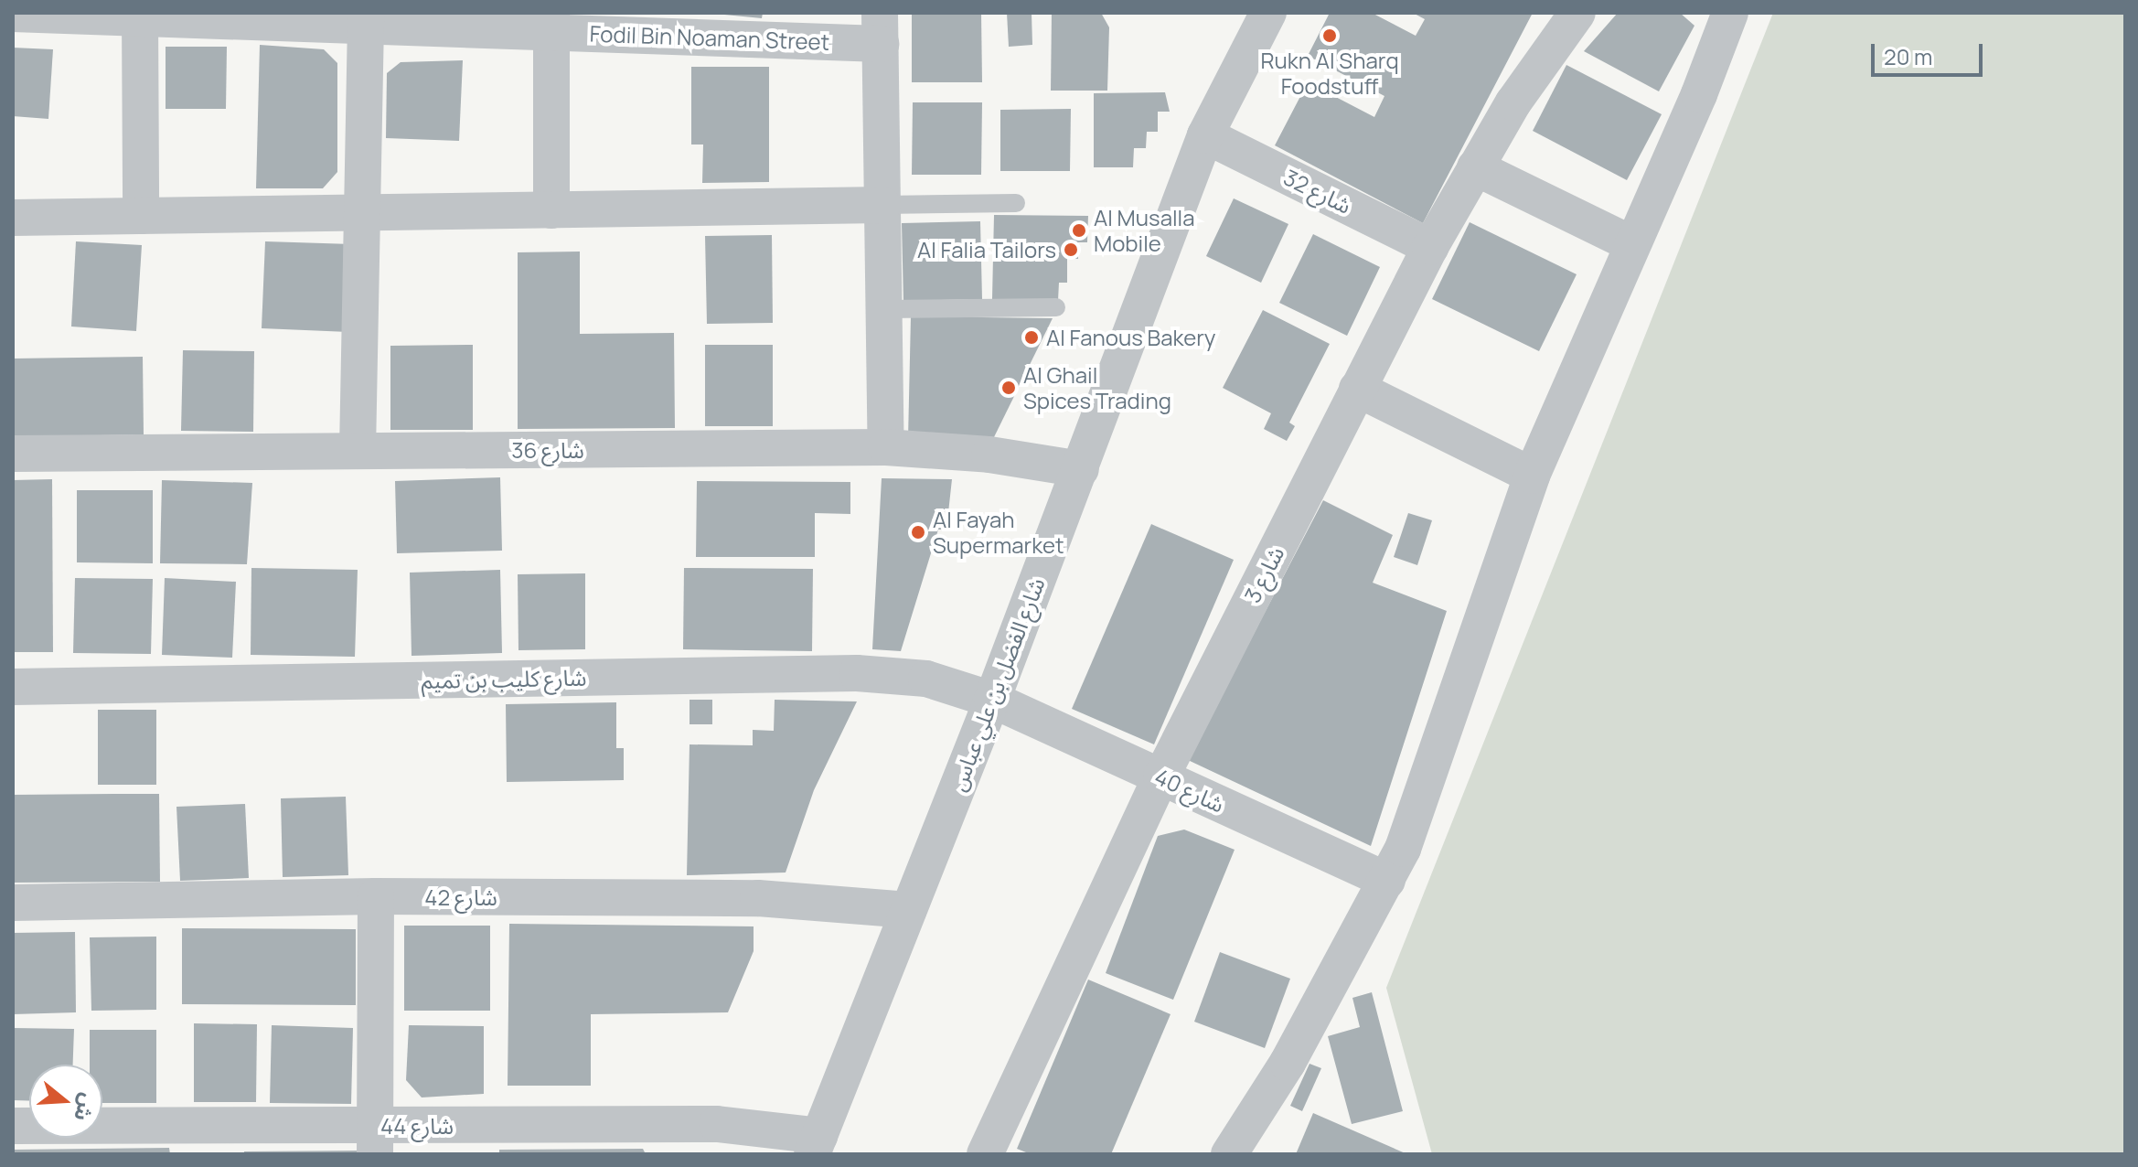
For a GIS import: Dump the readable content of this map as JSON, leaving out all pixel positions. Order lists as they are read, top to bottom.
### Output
{
  "streets": {
    "street": [
      "Fodil Bin Noaman Street",
      "شارع 32",
      "شارع 36",
      "شارع 3",
      "شارع كليب بن تميم",
      "شارع الفضل بن علي عباس",
      "شارع 40",
      "شارع 42",
      "شارع 44"
    ]
  },
  "crossings": [
    ["شارع 32", "شارع 3"],
    ["شارع 32", "شارع الفضل بن علي عباس"],
    ["شارع 36", "شارع الفضل بن علي عباس"],
    ["شارع 3", "شارع 40"],
    ["شارع كليب بن تميم", "شارع الفضل بن علي عباس"],
    ["شارع كليب بن تميم", "شارع 40"],
    ["شارع الفضل بن علي عباس", "شارع 40"],
    ["شارع الفضل بن علي عباس", "شارع 42"],
    ["شارع الفضل بن علي عباس", "شارع 44"]
  ],
  "places": [
    "Rukn Al Sharq Foodstuff",
    "Al Musalla Mobile",
    "Al Falia Tailors",
    "Al Fanous Bakery",
    "Al Ghail Spices Trading",
    "Al Fayah Supermarket"
  ],
  "scale_bar": "20 m",
  "north": "right"
}
